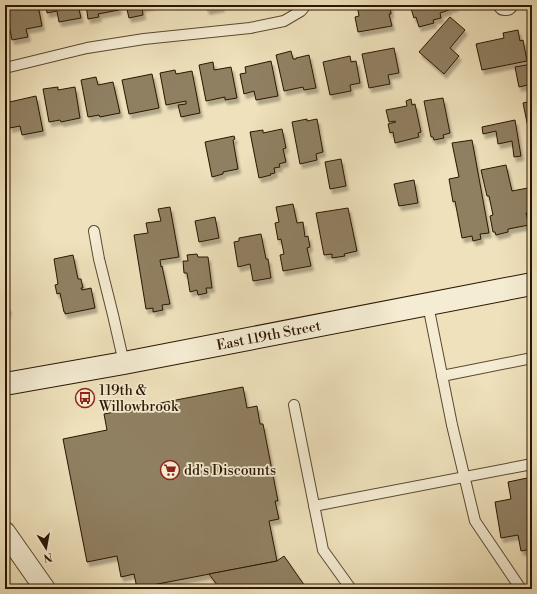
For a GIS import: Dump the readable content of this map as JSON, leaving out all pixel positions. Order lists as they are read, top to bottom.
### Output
{
  "streets": {
    "street": ["East 119th Street"]
  },
  "places": {
    "bus stop": ["119th & Willowbrook"],
    "supermarket": ["dd's Discounts"]
  },
  "north": "bottom"
}
